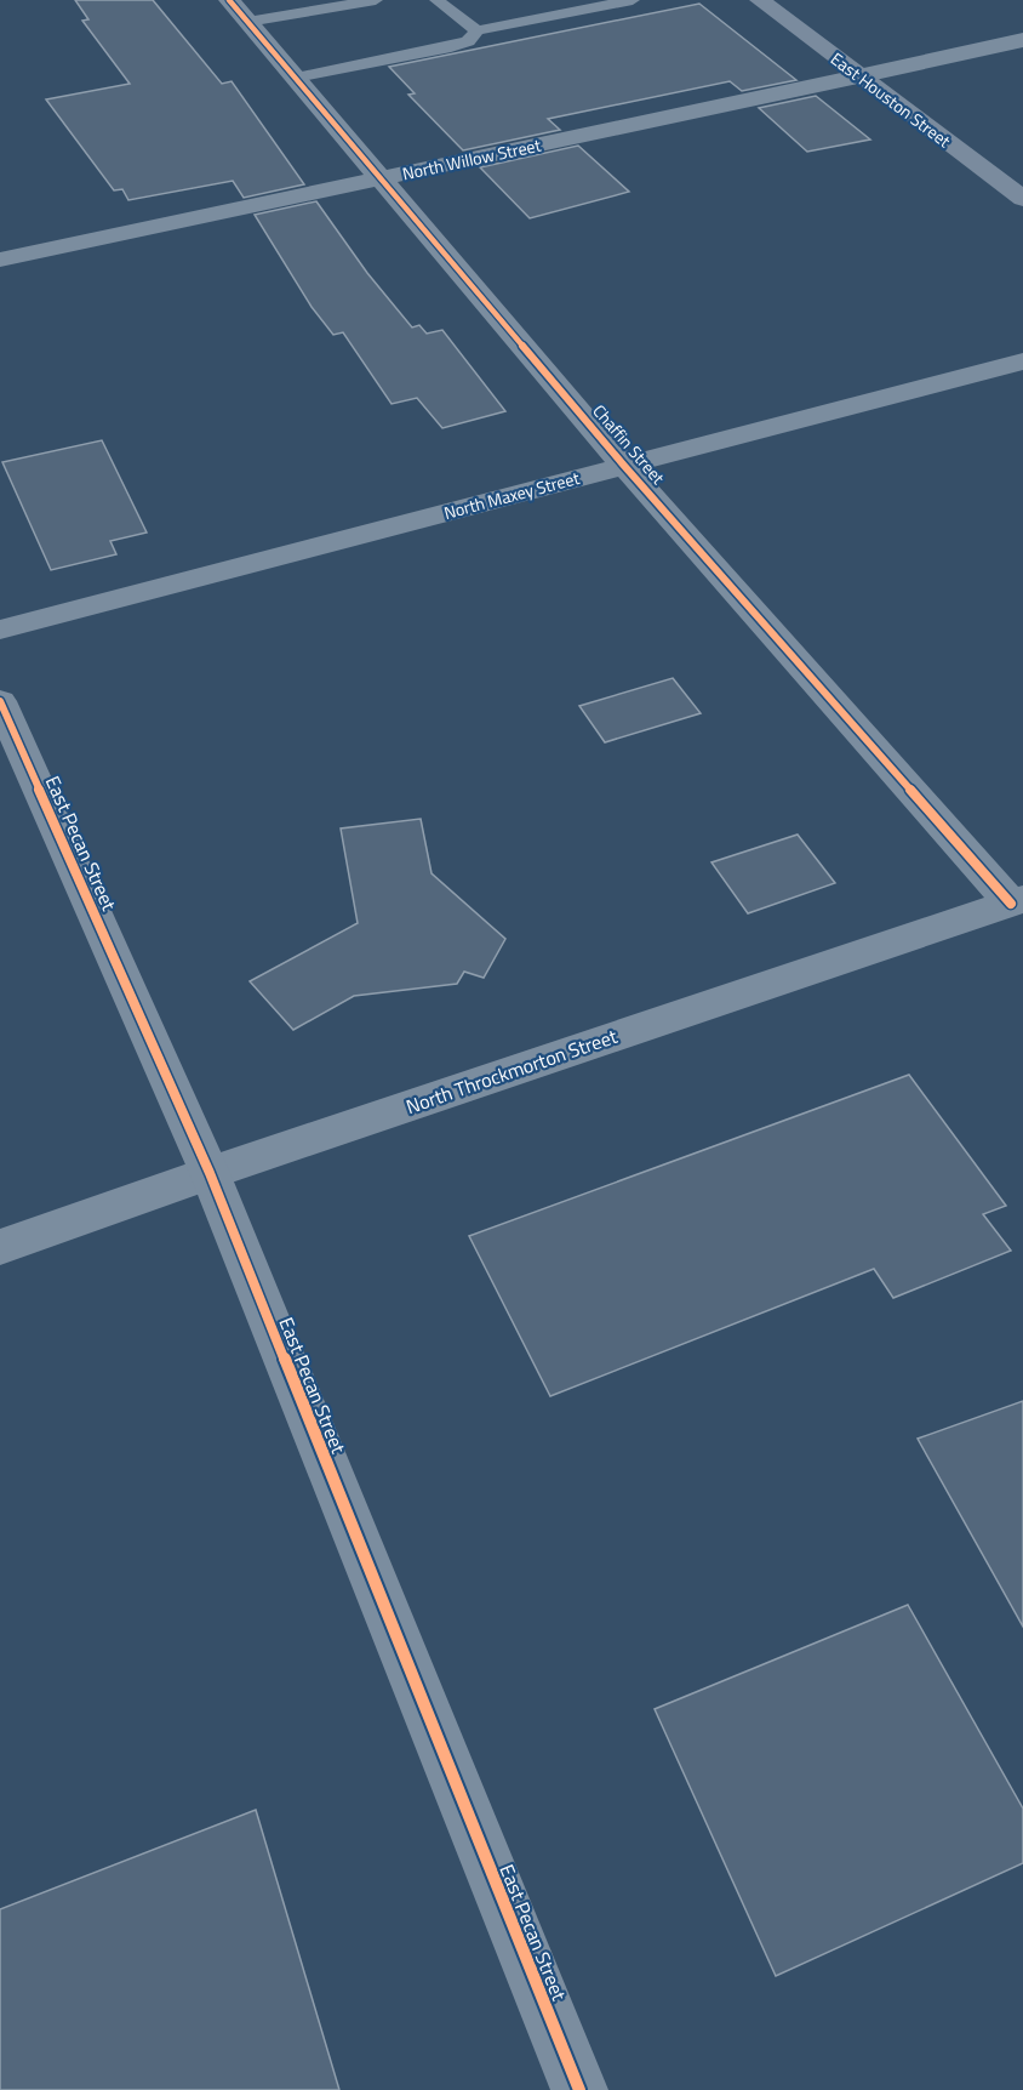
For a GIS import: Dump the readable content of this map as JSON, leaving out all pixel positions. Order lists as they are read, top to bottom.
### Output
{
  "streets": {
    "main road": ["East Houston Street"],
    "street": [
      "North Willow Street",
      "Chaffin Street",
      "North Maxey Street",
      "East Pecan Street",
      "North Throckmorton Street"
    ]
  },
  "crossings": [
    ["East Houston Street", "North Willow Street"],
    ["North Willow Street", "Chaffin Street"],
    ["Chaffin Street", "North Maxey Street"],
    ["Chaffin Street", "North Throckmorton Street"],
    ["East Pecan Street", "North Throckmorton Street"]
  ]
}
